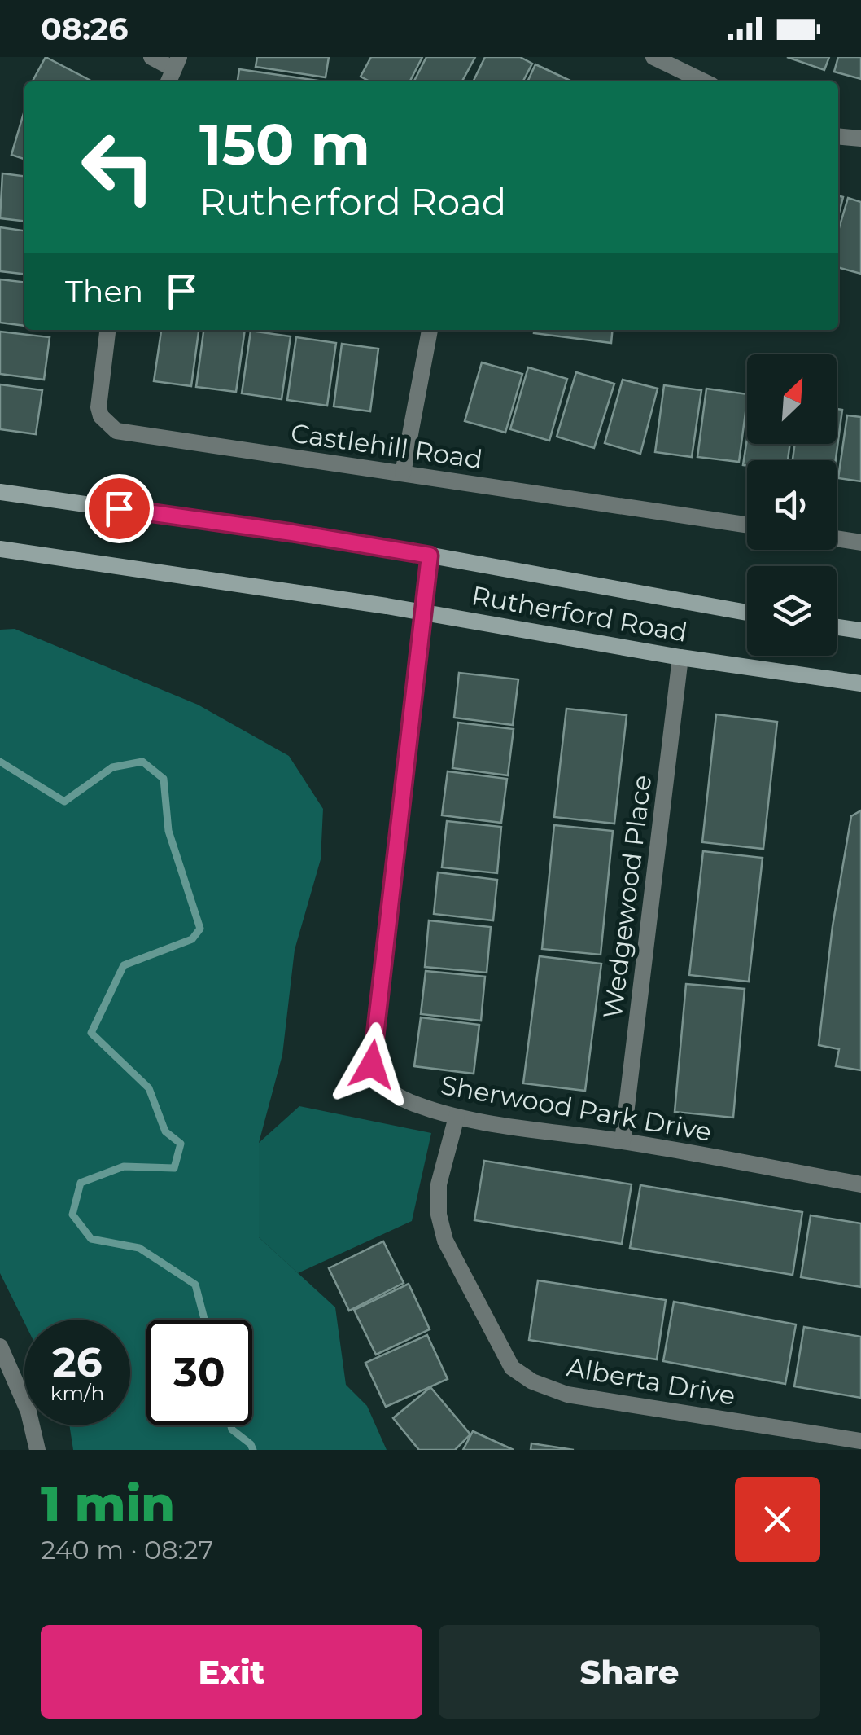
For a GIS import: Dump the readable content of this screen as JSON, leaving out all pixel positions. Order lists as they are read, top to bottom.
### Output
{
  "streets": {
    "main road": ["Rutherford Road"],
    "street": [
      "Castlehill Road",
      "Wedgewood Place",
      "Sherwood Park Drive",
      "Alberta Drive"
    ]
  },
  "crossings": [
    ["Rutherford Road", "Wedgewood Place"],
    ["Rutherford Road", "Sherwood Park Drive"],
    ["Wedgewood Place", "Sherwood Park Drive"],
    ["Sherwood Park Drive", "Alberta Drive"]
  ],
  "north": "top right",
  "page": {
    "status": "08:26",
    "turn": ["150 m", "Rutherford Road"],
    "then": "Then",
    "speed": "26 km/h",
    "limit": "30",
    "heading": ["1 min", "240 m · 08:27"],
    "buttons": ["Exit", "Share"]
  }
}
